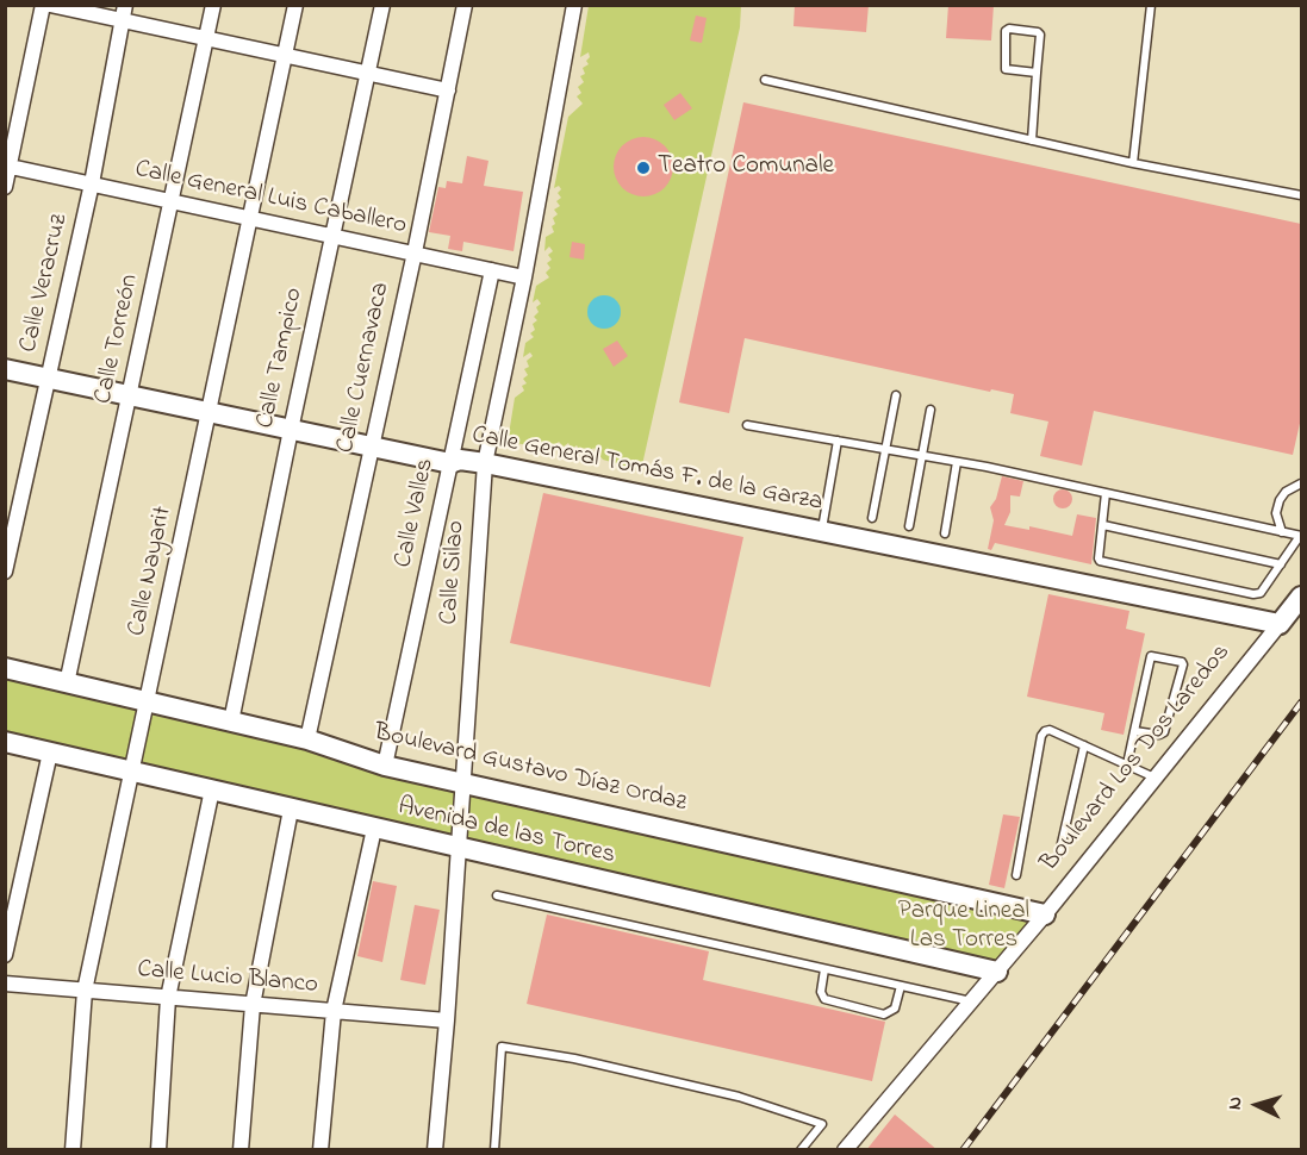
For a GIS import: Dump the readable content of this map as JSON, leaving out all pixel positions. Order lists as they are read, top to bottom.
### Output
{
  "streets": {
    "street": [
      "Calle General Luis Caballero",
      "Calle Veracruz",
      "Calle Torreón",
      "Calle Tampico",
      "Calle Cuernavaca",
      "Calle General Tomás F. de la Garza",
      "Calle Valles",
      "Calle Nayarit",
      "Calle Silao",
      "Boulevard Los Dos Laredos",
      "Boulevard Gustavo Díaz Ordaz",
      "Avenida de las Torres",
      "Calle Lucio Blanco"
    ]
  },
  "crossings": [
    ["Calle General Luis Caballero", "Calle Veracruz"],
    ["Calle General Luis Caballero", "Calle Torreón"],
    ["Calle General Luis Caballero", "Calle Tampico"],
    ["Calle General Luis Caballero", "Calle Cuernavaca"],
    ["Calle General Luis Caballero", "Calle Valles"],
    ["Calle General Luis Caballero", "Calle Nayarit"],
    ["Calle General Luis Caballero", "Calle Silao"],
    ["Calle Veracruz", "Calle General Tomás F. de la Garza"],
    ["Calle Torreón", "Calle General Tomás F. de la Garza"],
    ["Calle Torreón", "Boulevard Gustavo Díaz Ordaz"],
    ["Calle Tampico", "Calle General Tomás F. de la Garza"],
    ["Calle Tampico", "Boulevard Gustavo Díaz Ordaz"],
    ["Calle Cuernavaca", "Calle General Tomás F. de la Garza"],
    ["Calle Cuernavaca", "Boulevard Gustavo Díaz Ordaz"],
    ["Calle General Tomás F. de la Garza", "Calle Valles"],
    ["Calle General Tomás F. de la Garza", "Calle Nayarit"],
    ["Calle General Tomás F. de la Garza", "Calle Silao"],
    ["Calle General Tomás F. de la Garza", "Boulevard Los Dos Laredos"],
    ["Calle Valles", "Boulevard Gustavo Díaz Ordaz"],
    ["Calle Nayarit", "Boulevard Gustavo Díaz Ordaz"],
    ["Calle Nayarit", "Avenida de las Torres"],
    ["Calle Nayarit", "Calle Lucio Blanco"],
    ["Calle Silao", "Boulevard Gustavo Díaz Ordaz"],
    ["Calle Silao", "Avenida de las Torres"],
    ["Calle Silao", "Calle Lucio Blanco"],
    ["Boulevard Los Dos Laredos", "Boulevard Gustavo Díaz Ordaz"],
    ["Boulevard Los Dos Laredos", "Avenida de las Torres"]
  ],
  "parks": ["Parque Lineal Las Torres"],
  "places": ["Teatro Comunale"],
  "north": "left"
}
